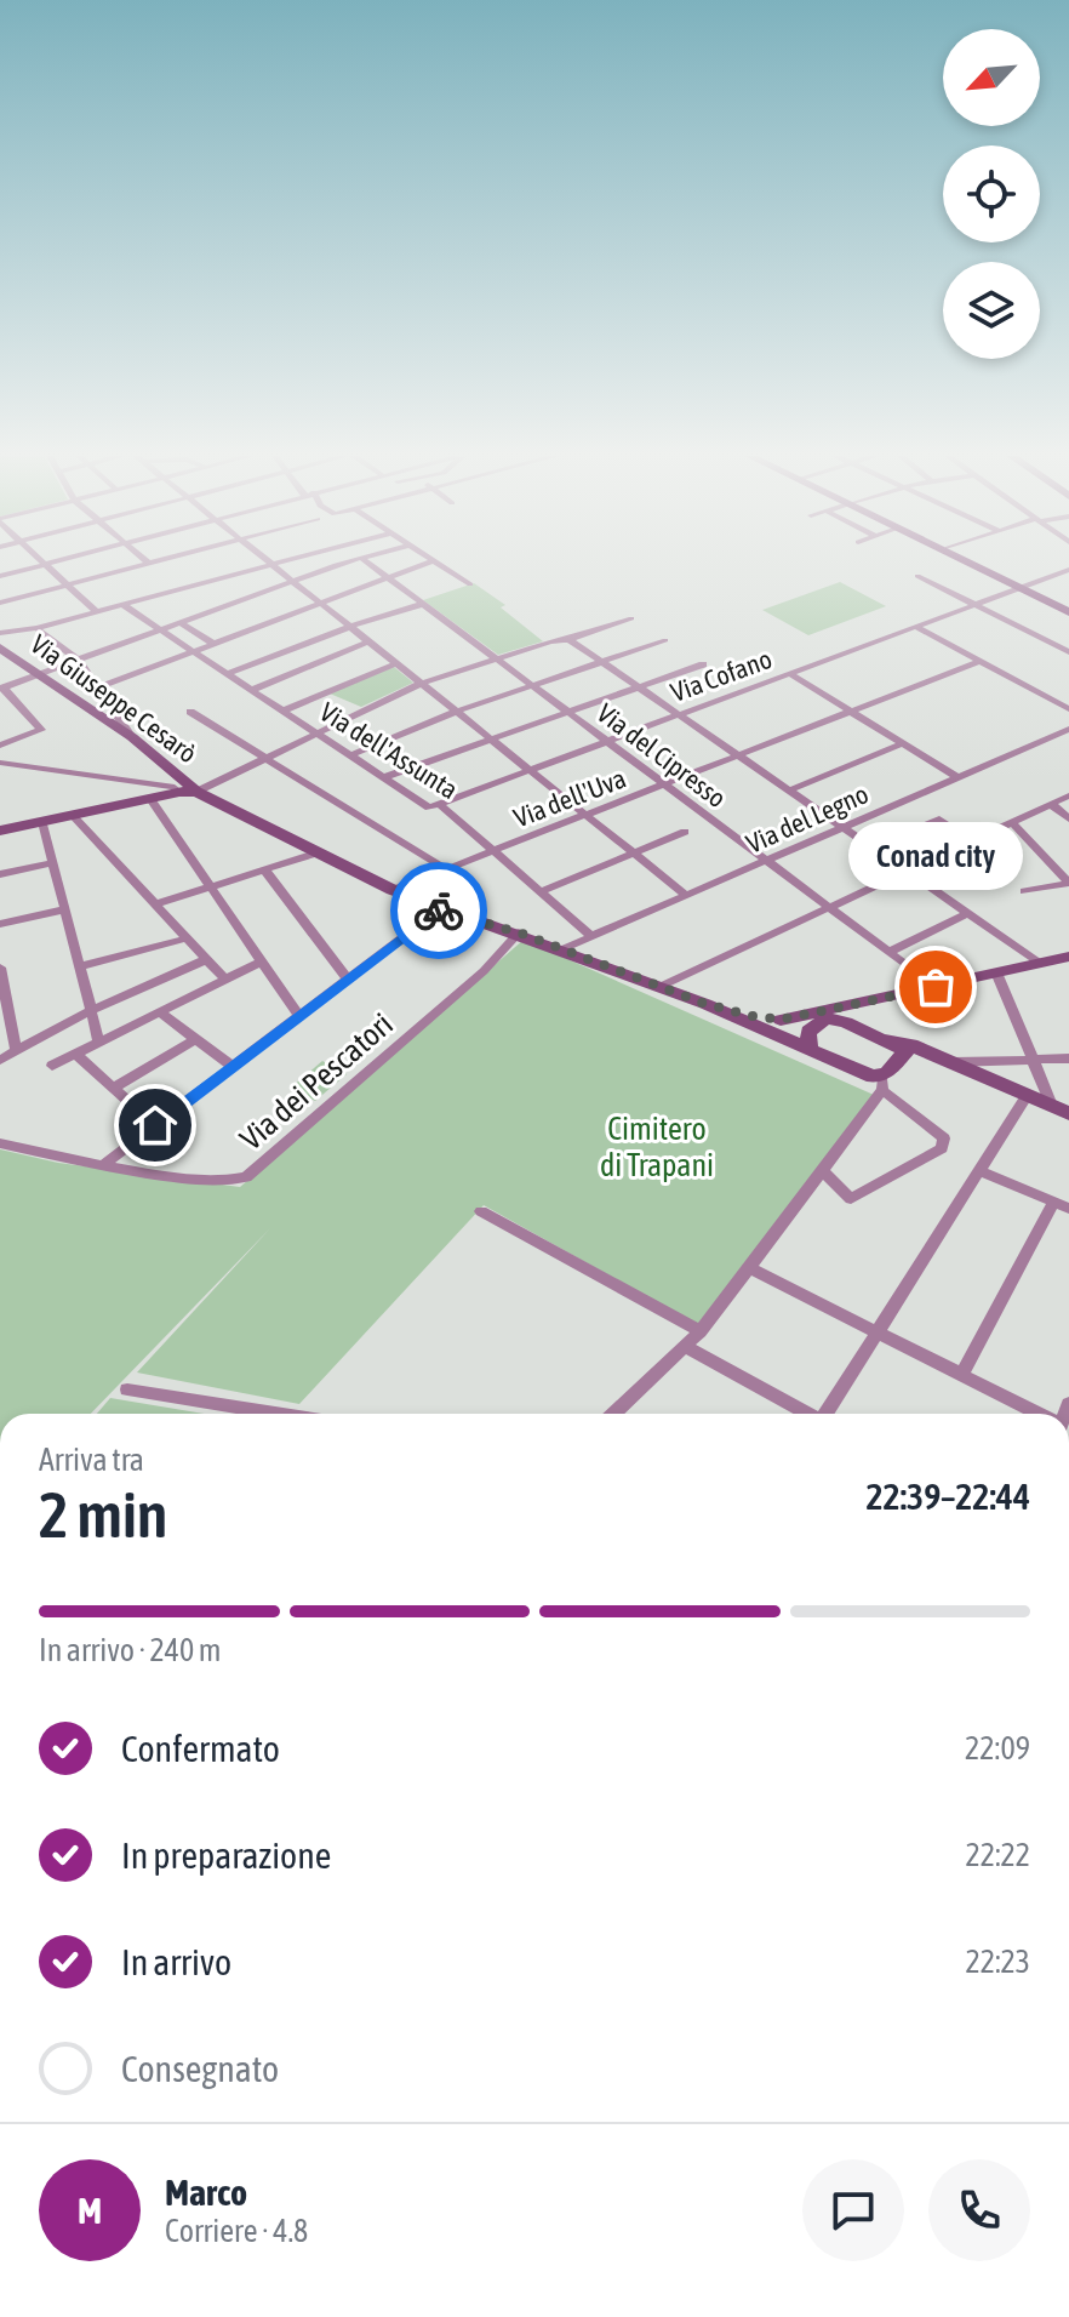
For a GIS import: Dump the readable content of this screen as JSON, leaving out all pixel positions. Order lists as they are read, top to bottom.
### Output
{
  "streets": {
    "street": [
      "Via Cofano",
      "Via Giuseppe Cesarò",
      "Via dell'Assunta",
      "Via del Cipresso",
      "Via dell'Uva",
      "Via del Legno",
      "Via dei Pescatori"
    ]
  },
  "crossings": [
    ["Via Cofano", "Via dell'Assunta"],
    ["Via Cofano", "Via del Cipresso"],
    ["Via Giuseppe Cesarò", "Via dell'Uva"],
    ["Via Giuseppe Cesarò", "Via del Legno"],
    ["Via Giuseppe Cesarò", "Via dei Pescatori"],
    ["Via dell'Assunta", "Via dell'Uva"],
    ["Via dell'Assunta", "Via del Legno"],
    ["Via del Cipresso", "Via dell'Uva"],
    ["Via del Cipresso", "Via del Legno"]
  ],
  "parks": ["Cimitero di Trapani"],
  "places": ["Conad city"],
  "north": "bottom left",
  "page": {
    "bubble": "Conad city",
    "heading": ["2 min", "Arriva tra", "22:39–22:44"],
    "panel": ["Marco", "Corriere · 4.8"],
    "bar": "In arrivo · 240 m",
    "list": [
      ["Confermato", "22:09"],
      ["In preparazione", "22:22"],
      ["In arrivo", "22:23"],
      "Consegnato"
    ],
    "round": "M"
  }
}
